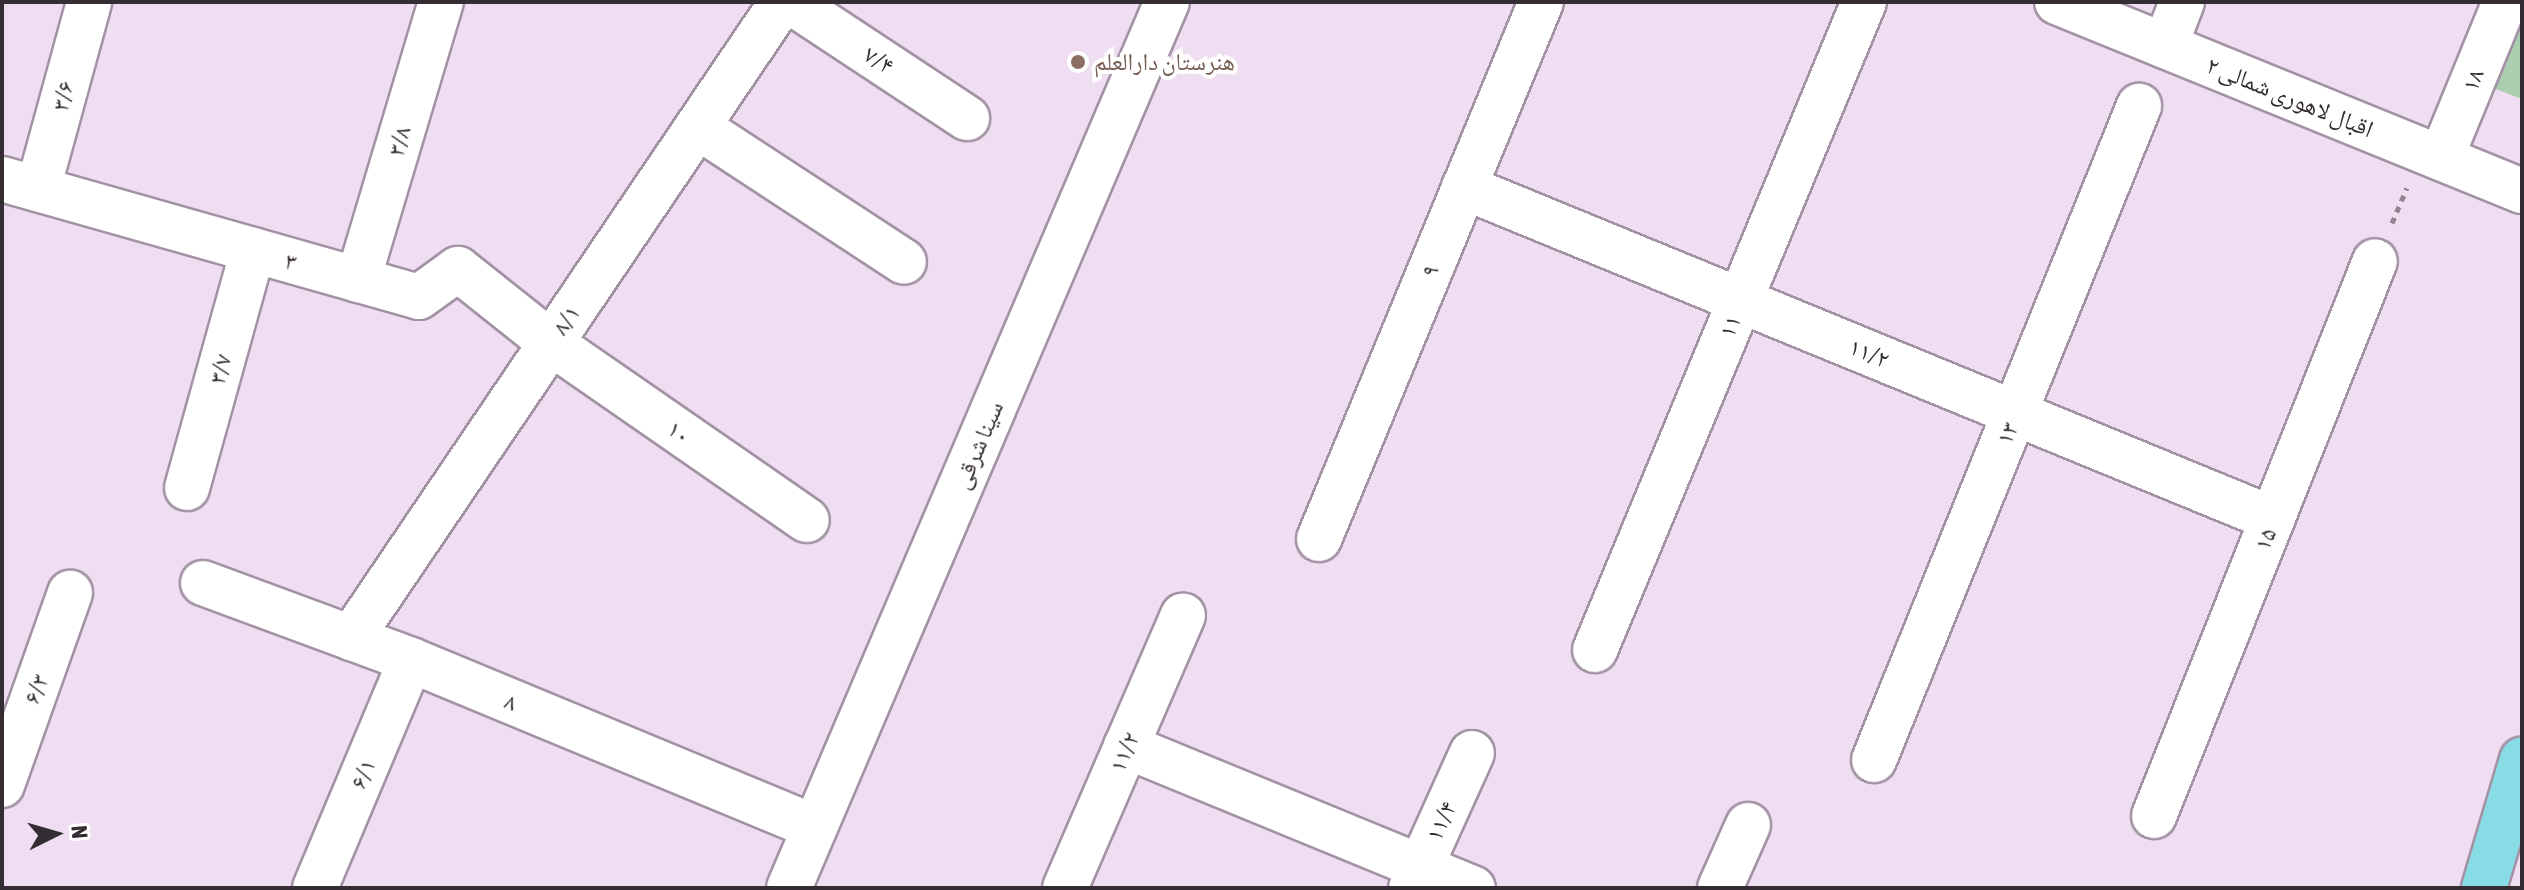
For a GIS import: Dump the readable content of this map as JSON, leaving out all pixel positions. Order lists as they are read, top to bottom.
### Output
{
  "streets": {
    "street": [
      "۷/۴",
      "۱۸",
      "۳/۶",
      "اقبال لاهوری شمالی ۲",
      "۳/۸",
      "۳",
      "۹",
      "۸/۱",
      "۱۱",
      "۱۱/۲",
      "۳/۷",
      "۱۰",
      "۱۳",
      "سینا شرقی",
      "۱۵",
      "۶/۳",
      "۸",
      "۶/۱",
      "۱۱/۴"
    ]
  },
  "crossings": [
    ["۱۸", "اقبال لاهوری شمالی ۲"],
    ["۳/۶", "۳"],
    ["۳/۸", "۳"],
    ["۳", "۸/۱"],
    ["۳", "۳/۷"],
    ["۳", "۱۰"],
    ["۹", "۱۱/۲"],
    ["۸/۱", "۱۰"],
    ["۸/۱", "۸"],
    ["۱۱", "۱۱/۲"],
    ["۱۱/۲", "۱۳"],
    ["۱۱/۲", "۱۵"],
    ["سینا شرقی", "۸"],
    ["۸", "۶/۱"]
  ],
  "places": ["هنرستان دارالعلم"],
  "north": "right"
}
